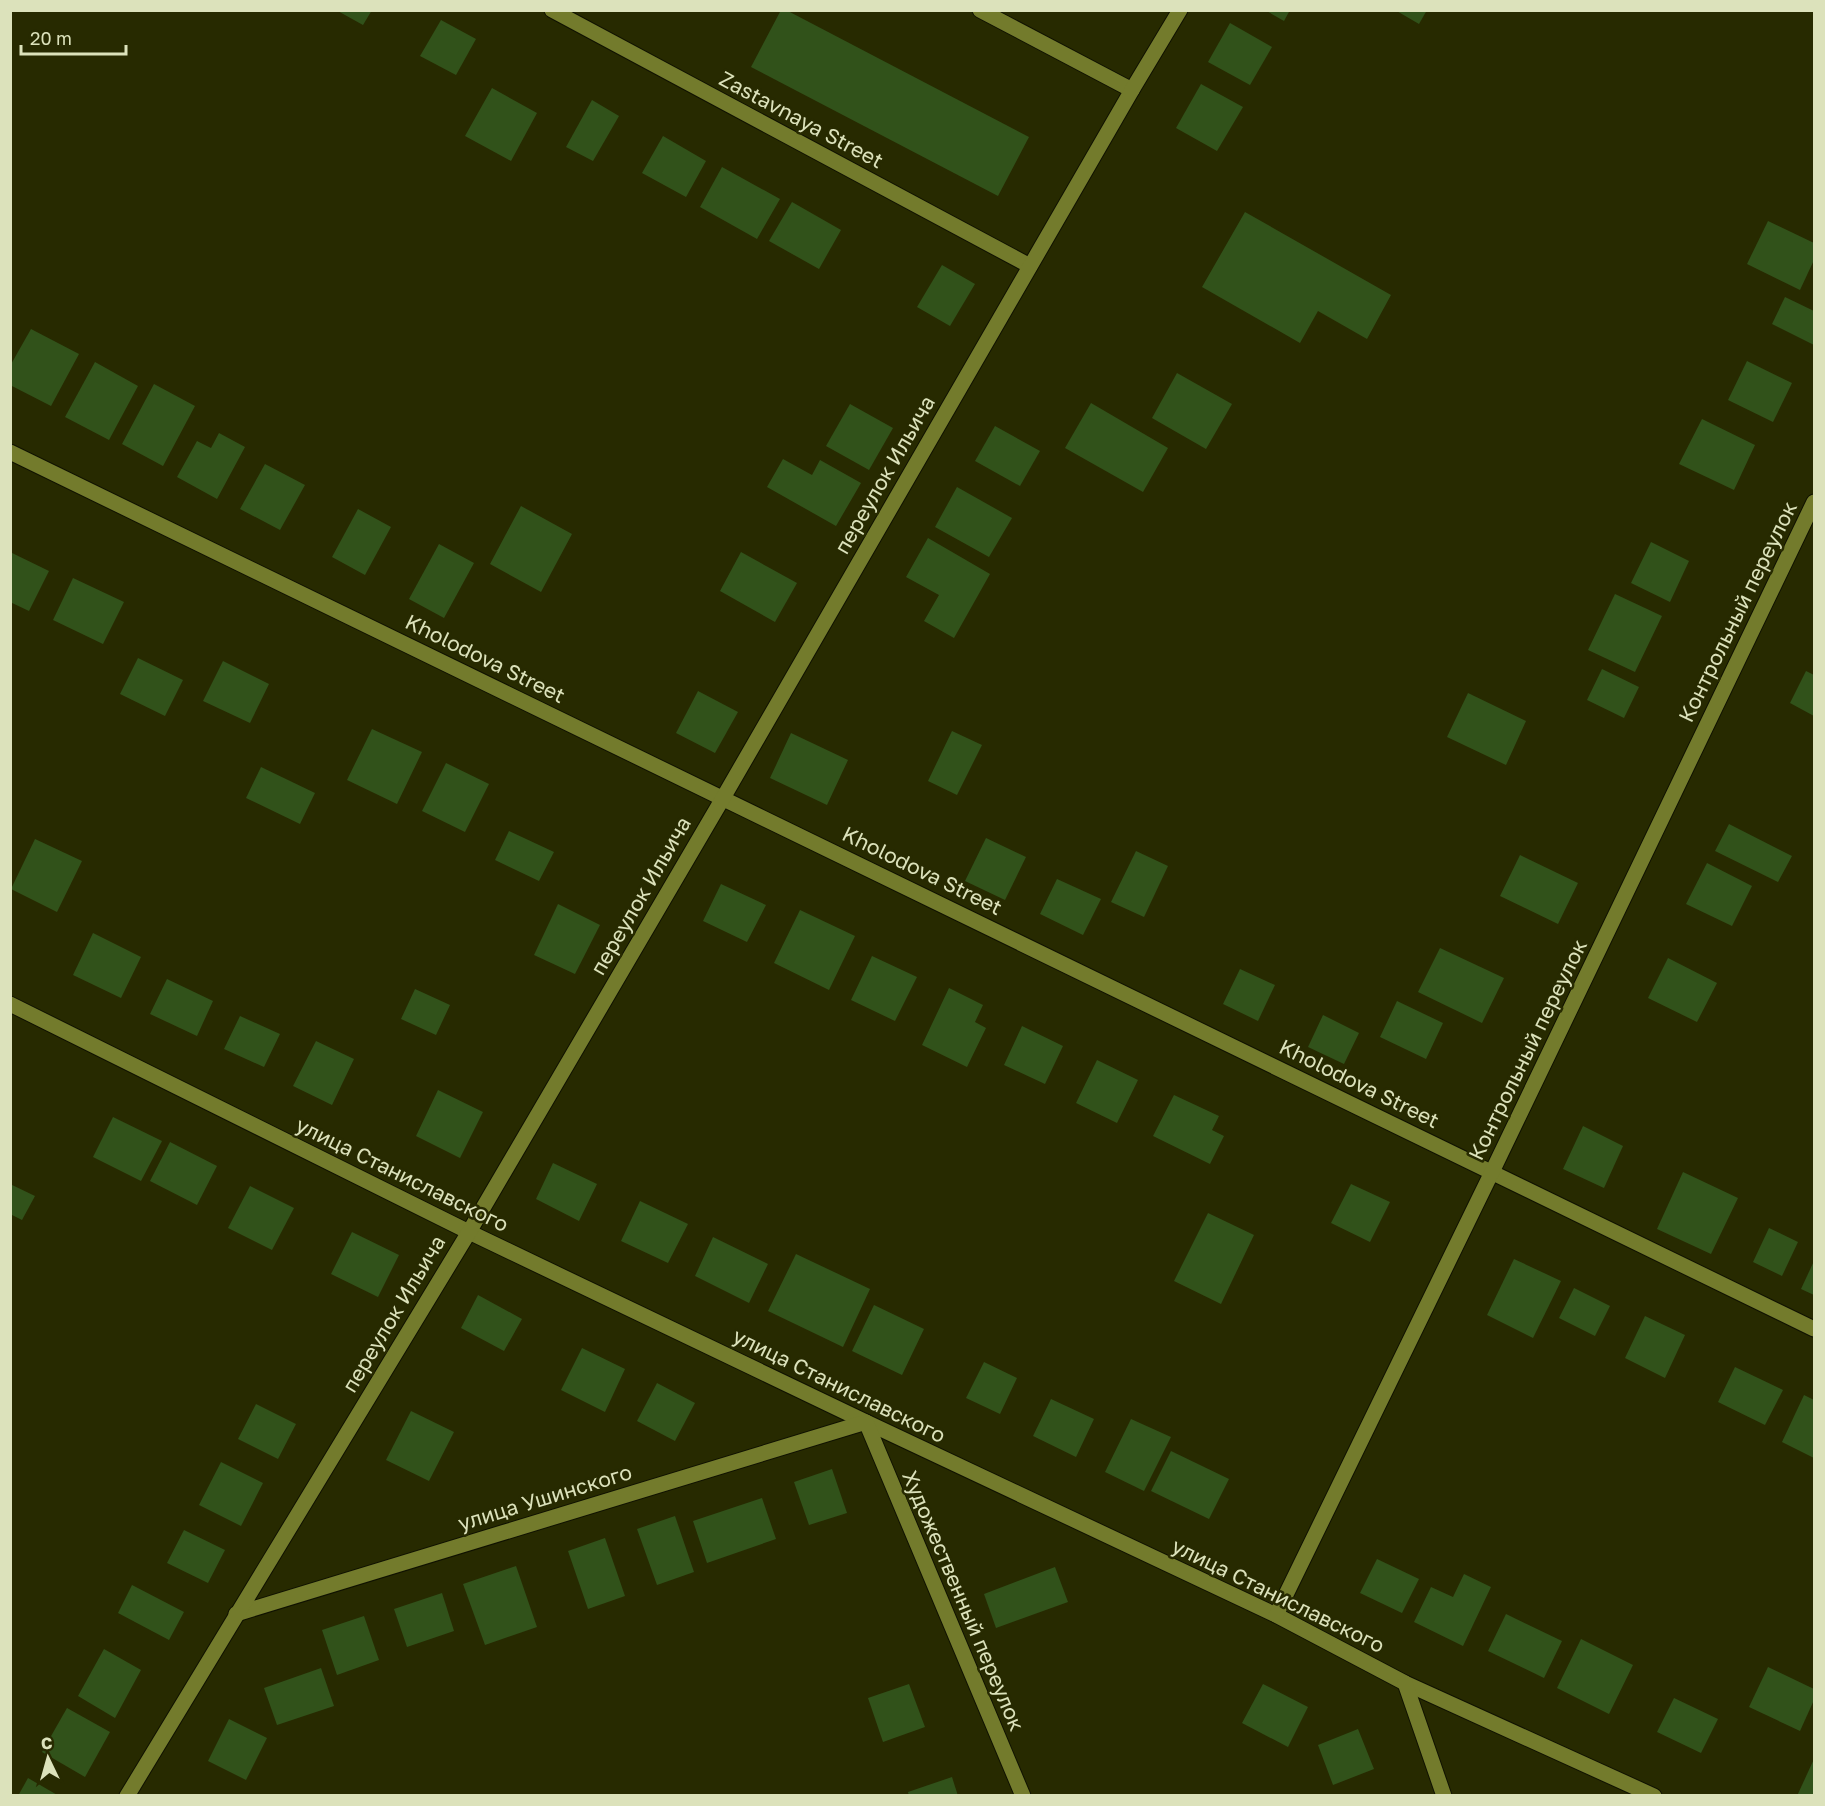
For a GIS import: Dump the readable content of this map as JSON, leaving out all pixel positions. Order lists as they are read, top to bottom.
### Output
{
  "streets": {
    "street": [
      "Zastavnaya Street",
      "переулок Ильича",
      "Контрольный переулок",
      "Kholodova Street",
      "улица Станиславского",
      "улица Ушинского",
      "Художественный переулок"
    ]
  },
  "crossings": [
    ["Zastavnaya Street", "переулок Ильича"],
    ["переулок Ильича", "Kholodova Street"],
    ["переулок Ильича", "улица Станиславского"],
    ["переулок Ильича", "улица Ушинского"],
    ["Контрольный переулок", "Kholodova Street"],
    ["Контрольный переулок", "улица Станиславского"],
    ["улица Станиславского", "улица Ушинского"],
    ["улица Станиславского", "Художественный переулок"],
    ["улица Ушинского", "Художественный переулок"]
  ],
  "scale_bar": "20 m",
  "north": "top"
}
